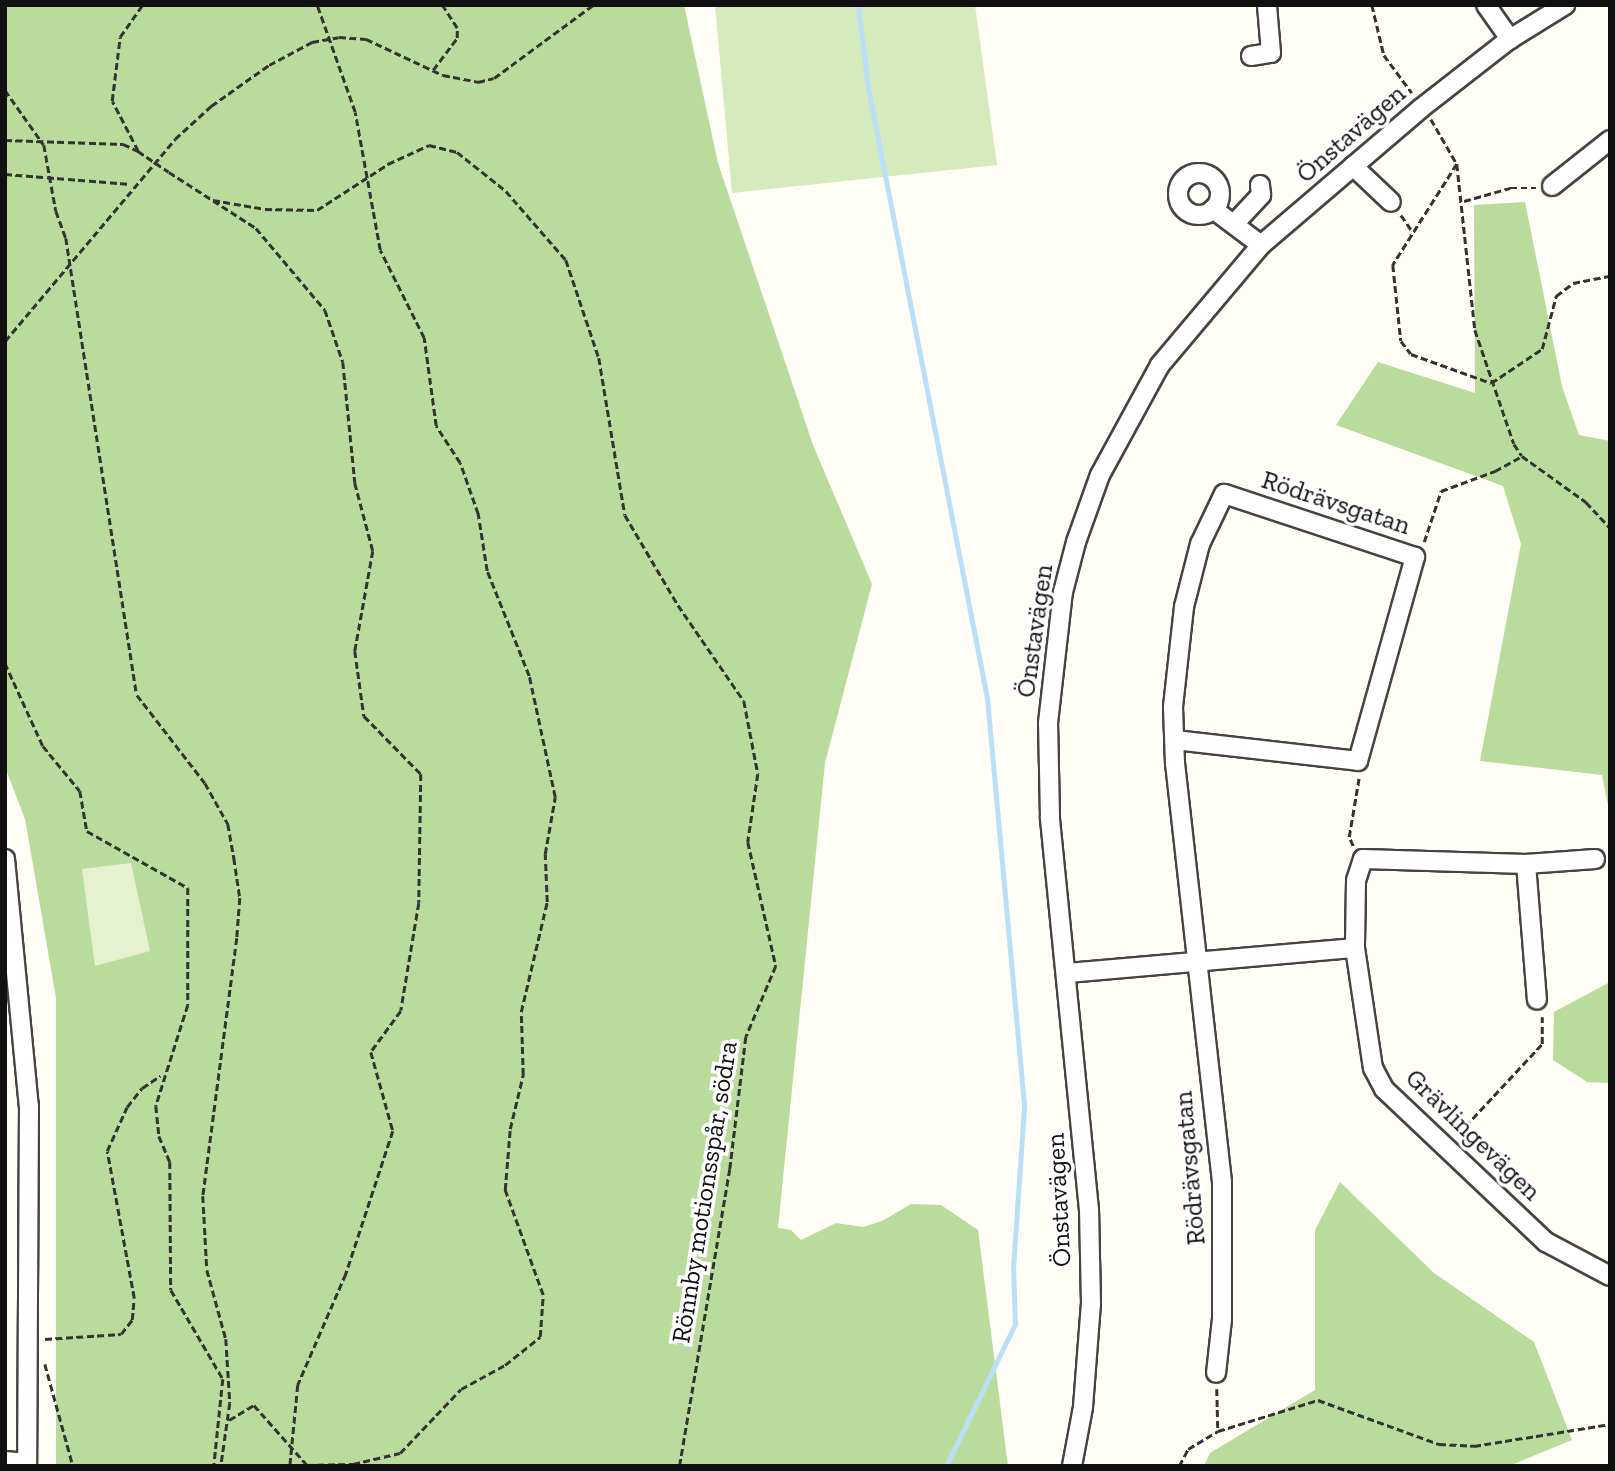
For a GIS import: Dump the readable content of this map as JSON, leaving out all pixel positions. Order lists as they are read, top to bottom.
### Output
{
  "streets": {
    "street": ["Önstavägen", "Rödrävsgatan", "Grävlingevägen"],
    "path": ["Rönnby motionsspår, södra"]
  }
}
